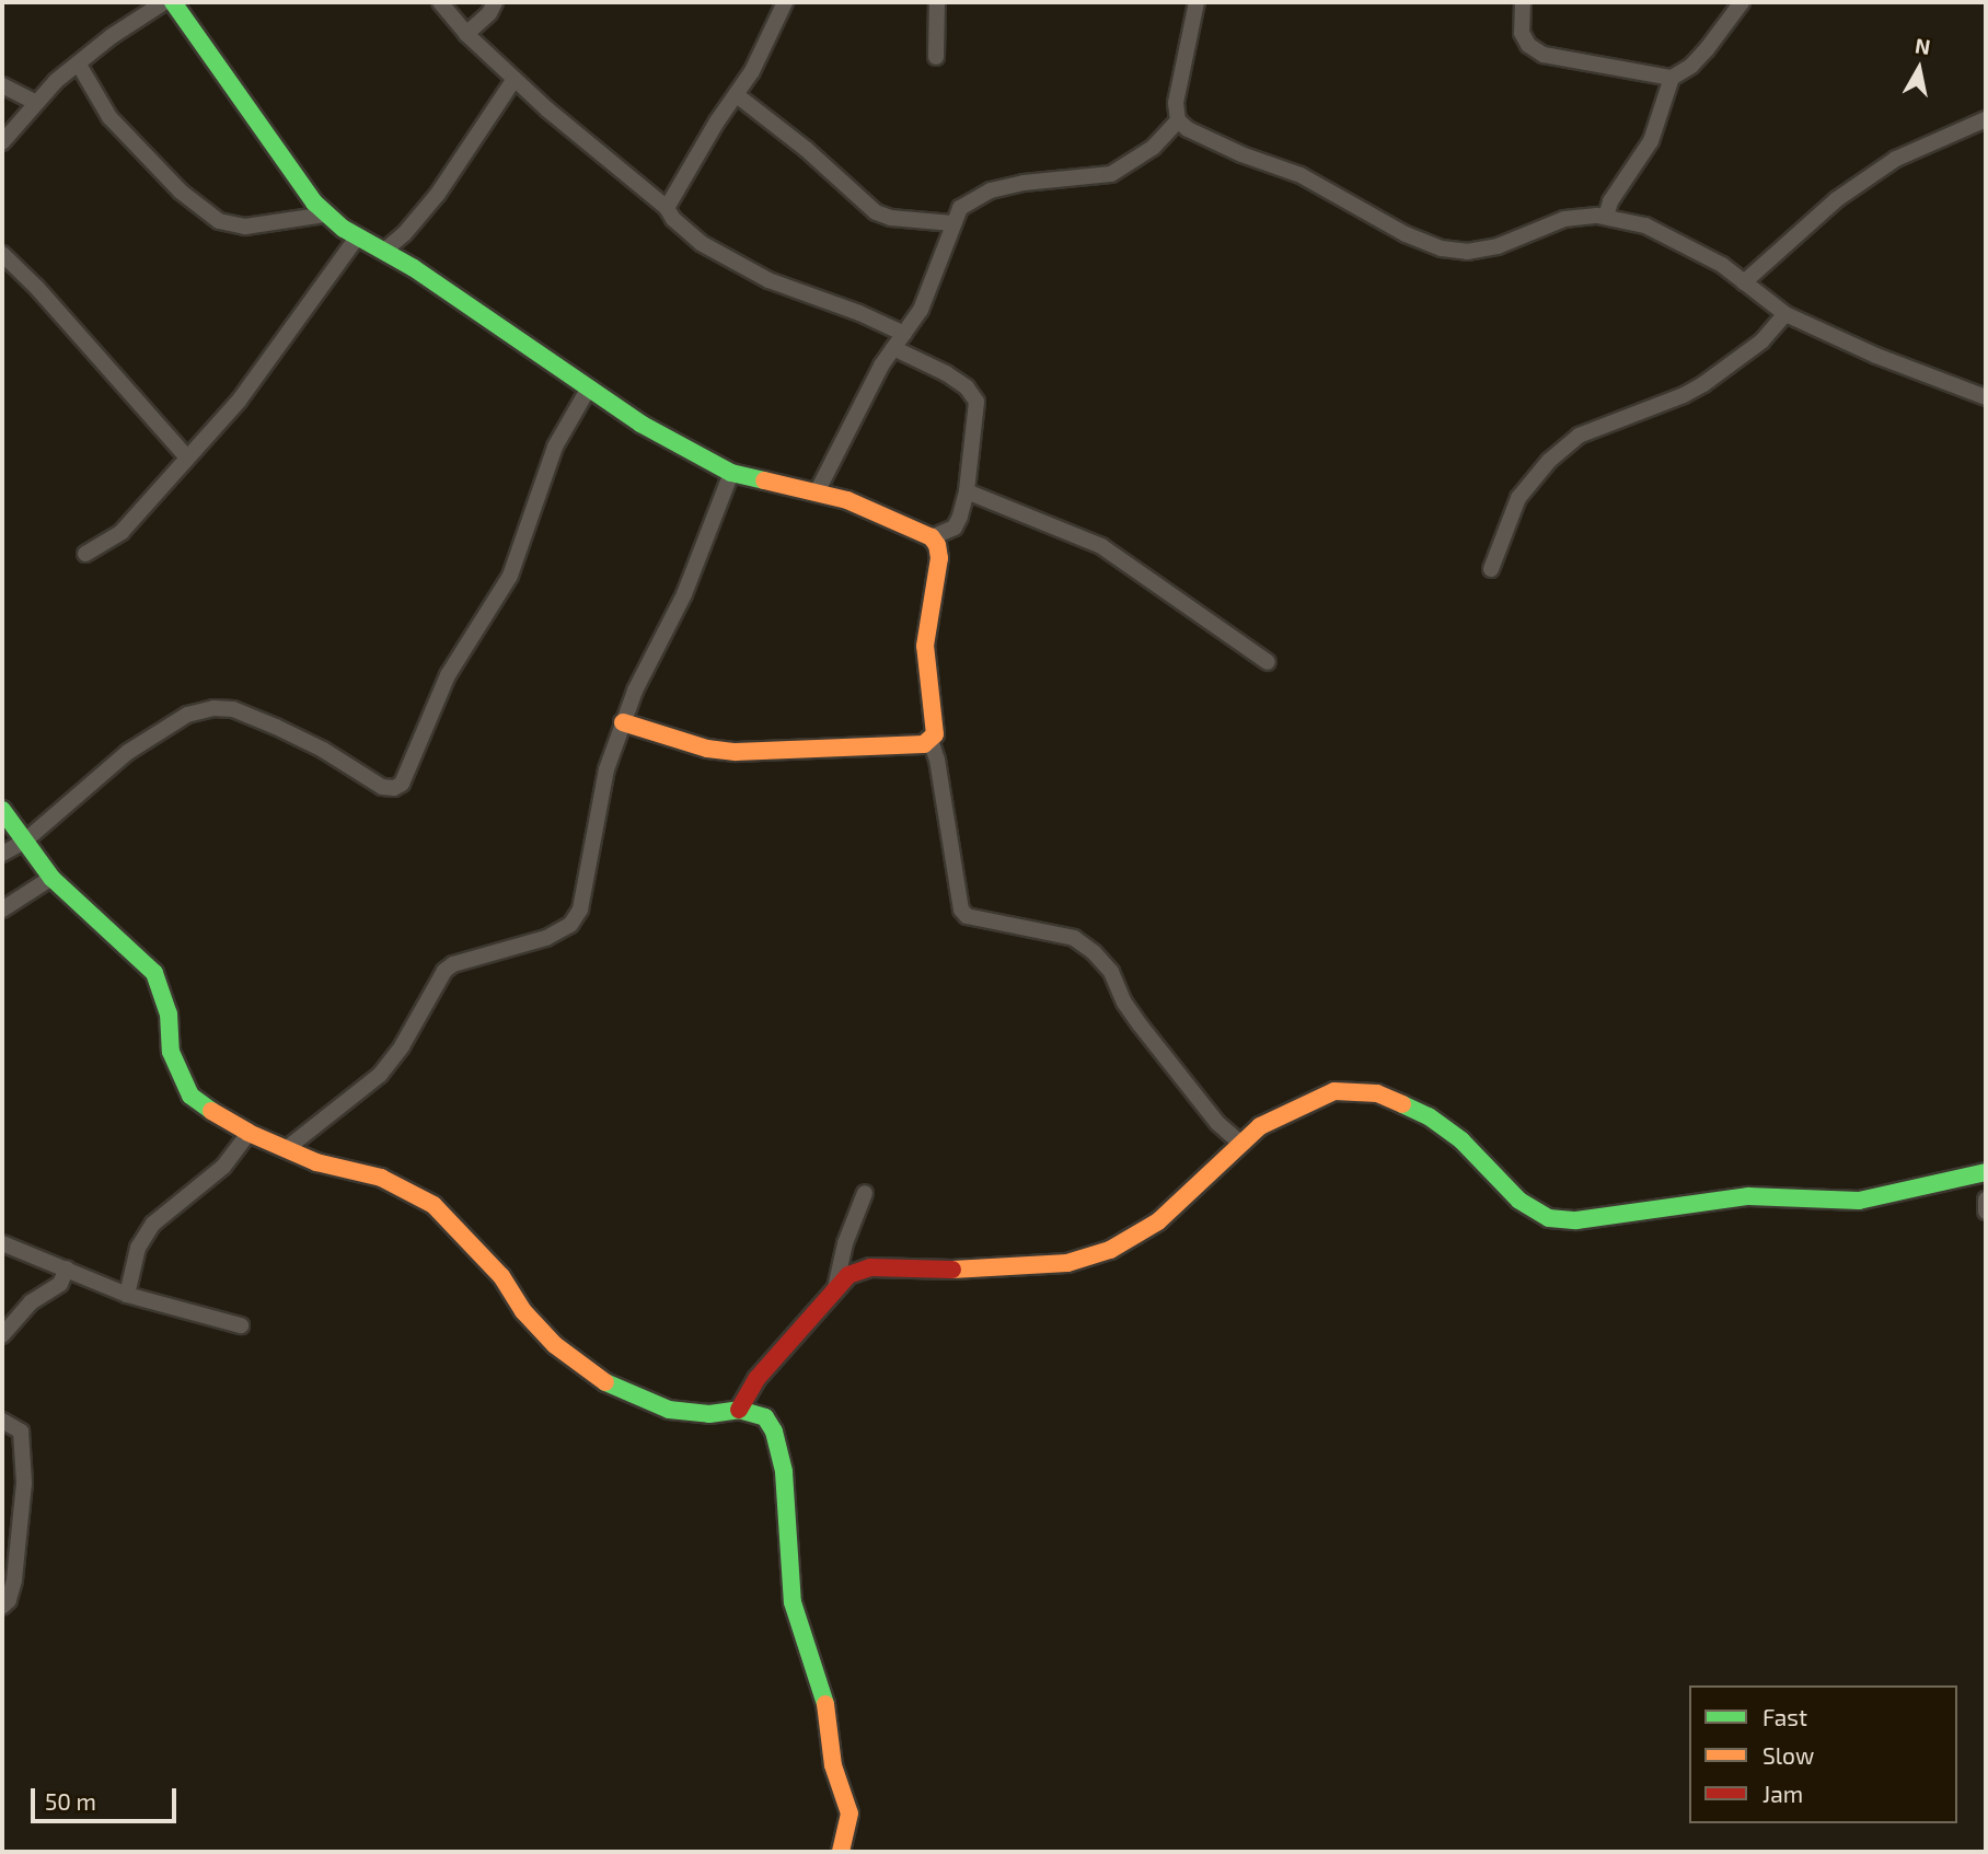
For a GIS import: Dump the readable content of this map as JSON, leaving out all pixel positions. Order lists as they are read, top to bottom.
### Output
{
  "legend": ["Fast", "Slow", "Jam"],
  "scale_bar": "50 m",
  "north": "top"
}
